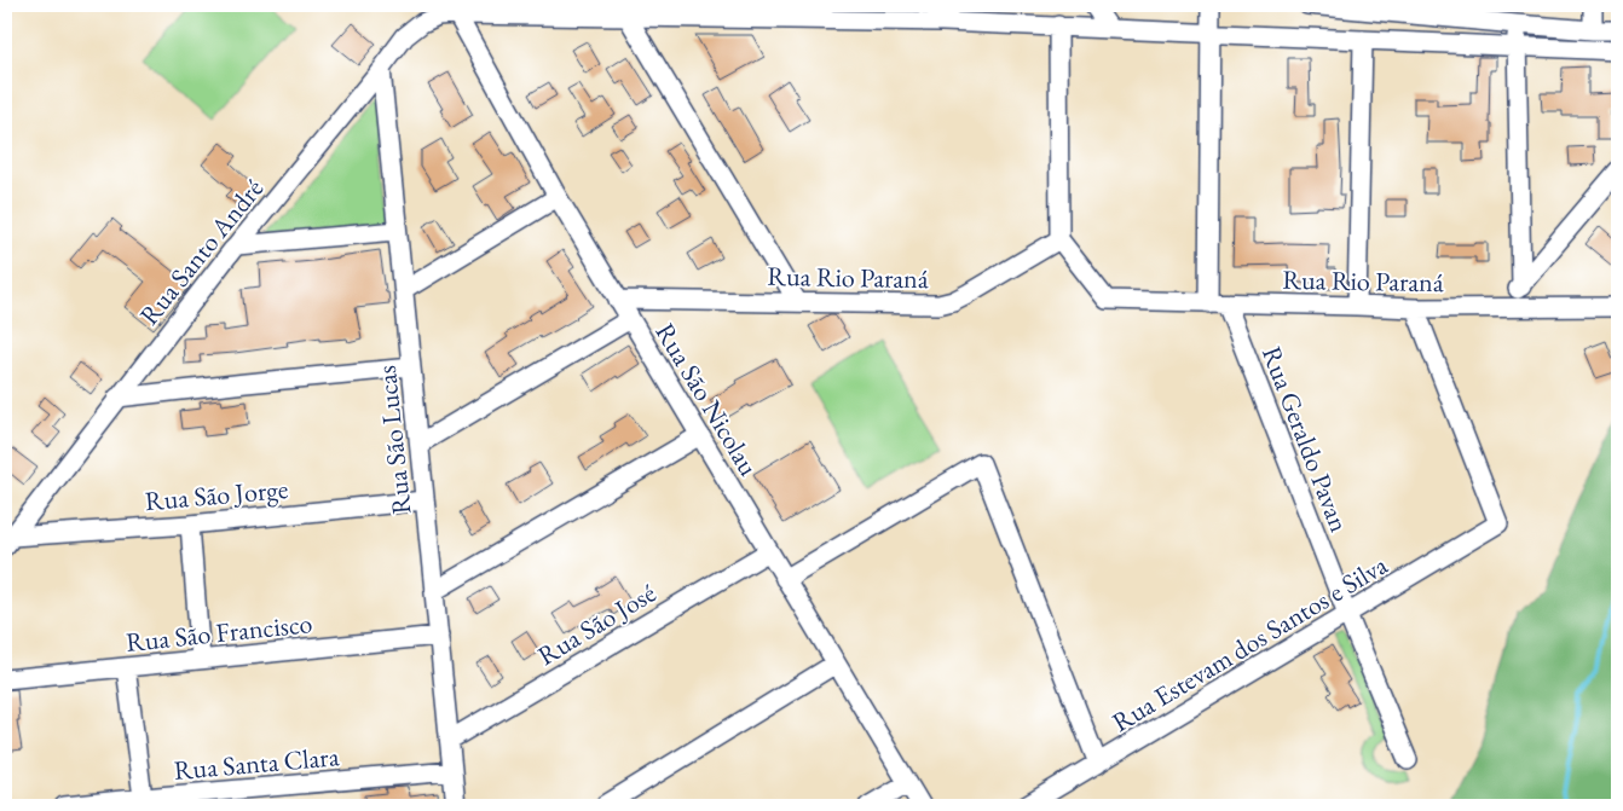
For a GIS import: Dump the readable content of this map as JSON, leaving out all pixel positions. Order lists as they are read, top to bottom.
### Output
{
  "streets": {
    "street": [
      "Rua Santo André",
      "Rua Rio Paraná",
      "Rua São Nicolau",
      "Rua Geraldo Pavan",
      "Rua São Lucas",
      "Rua São Jorge",
      "Rua São José",
      "Rua São Francisco",
      "Rua Estevam dos Santos e Silva",
      "Rua Santa Clara"
    ]
  },
  "crossings": [
    ["Rua Santo André", "Rua São Nicolau"],
    ["Rua Santo André", "Rua São Lucas"],
    ["Rua Santo André", "Rua São Jorge"],
    ["Rua Rio Paraná", "Rua São Nicolau"],
    ["Rua Rio Paraná", "Rua Geraldo Pavan"],
    ["Rua Rio Paraná", "Rua Estevam dos Santos e Silva"],
    ["Rua São Nicolau", "Rua São José"],
    ["Rua Geraldo Pavan", "Rua Estevam dos Santos e Silva"],
    ["Rua São Lucas", "Rua São Jorge"],
    ["Rua São Lucas", "Rua São José"],
    ["Rua São Lucas", "Rua São Francisco"],
    ["Rua São Lucas", "Rua Santa Clara"]
  ]
}
